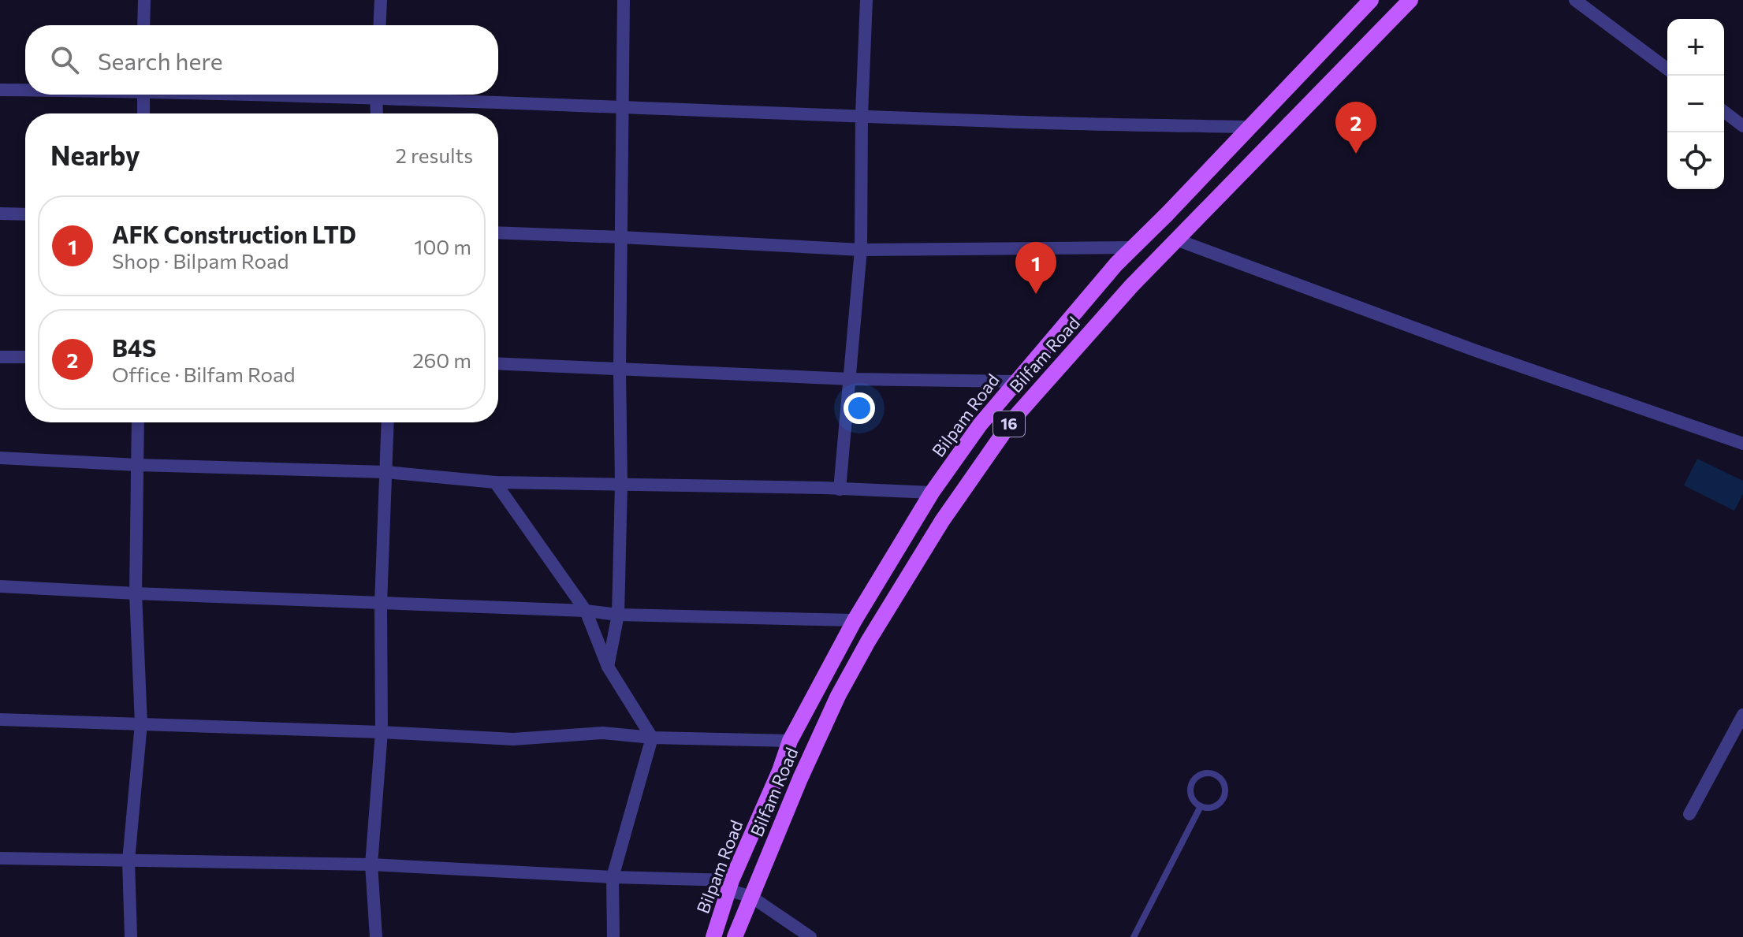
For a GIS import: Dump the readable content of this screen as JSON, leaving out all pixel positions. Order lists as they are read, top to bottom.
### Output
{
  "streets": {
    "main road": ["Bilfam Road", "Bilpam Road", "16"]
  },
  "page": {
    "map_buttons": ["+", "−"],
    "search": "Search here",
    "pins": ["2", "1"],
    "heading": ["Nearby", "2 results"],
    "list": [
      {
        "mark": "1",
        "name": "AFK Construction LTD",
        "note": "Shop · Bilpam Road",
        "value": "100 m"
      },
      {
        "mark": "2",
        "name": "B4S",
        "note": "Office · Bilfam Road",
        "value": "260 m"
      }
    ]
  }
}
